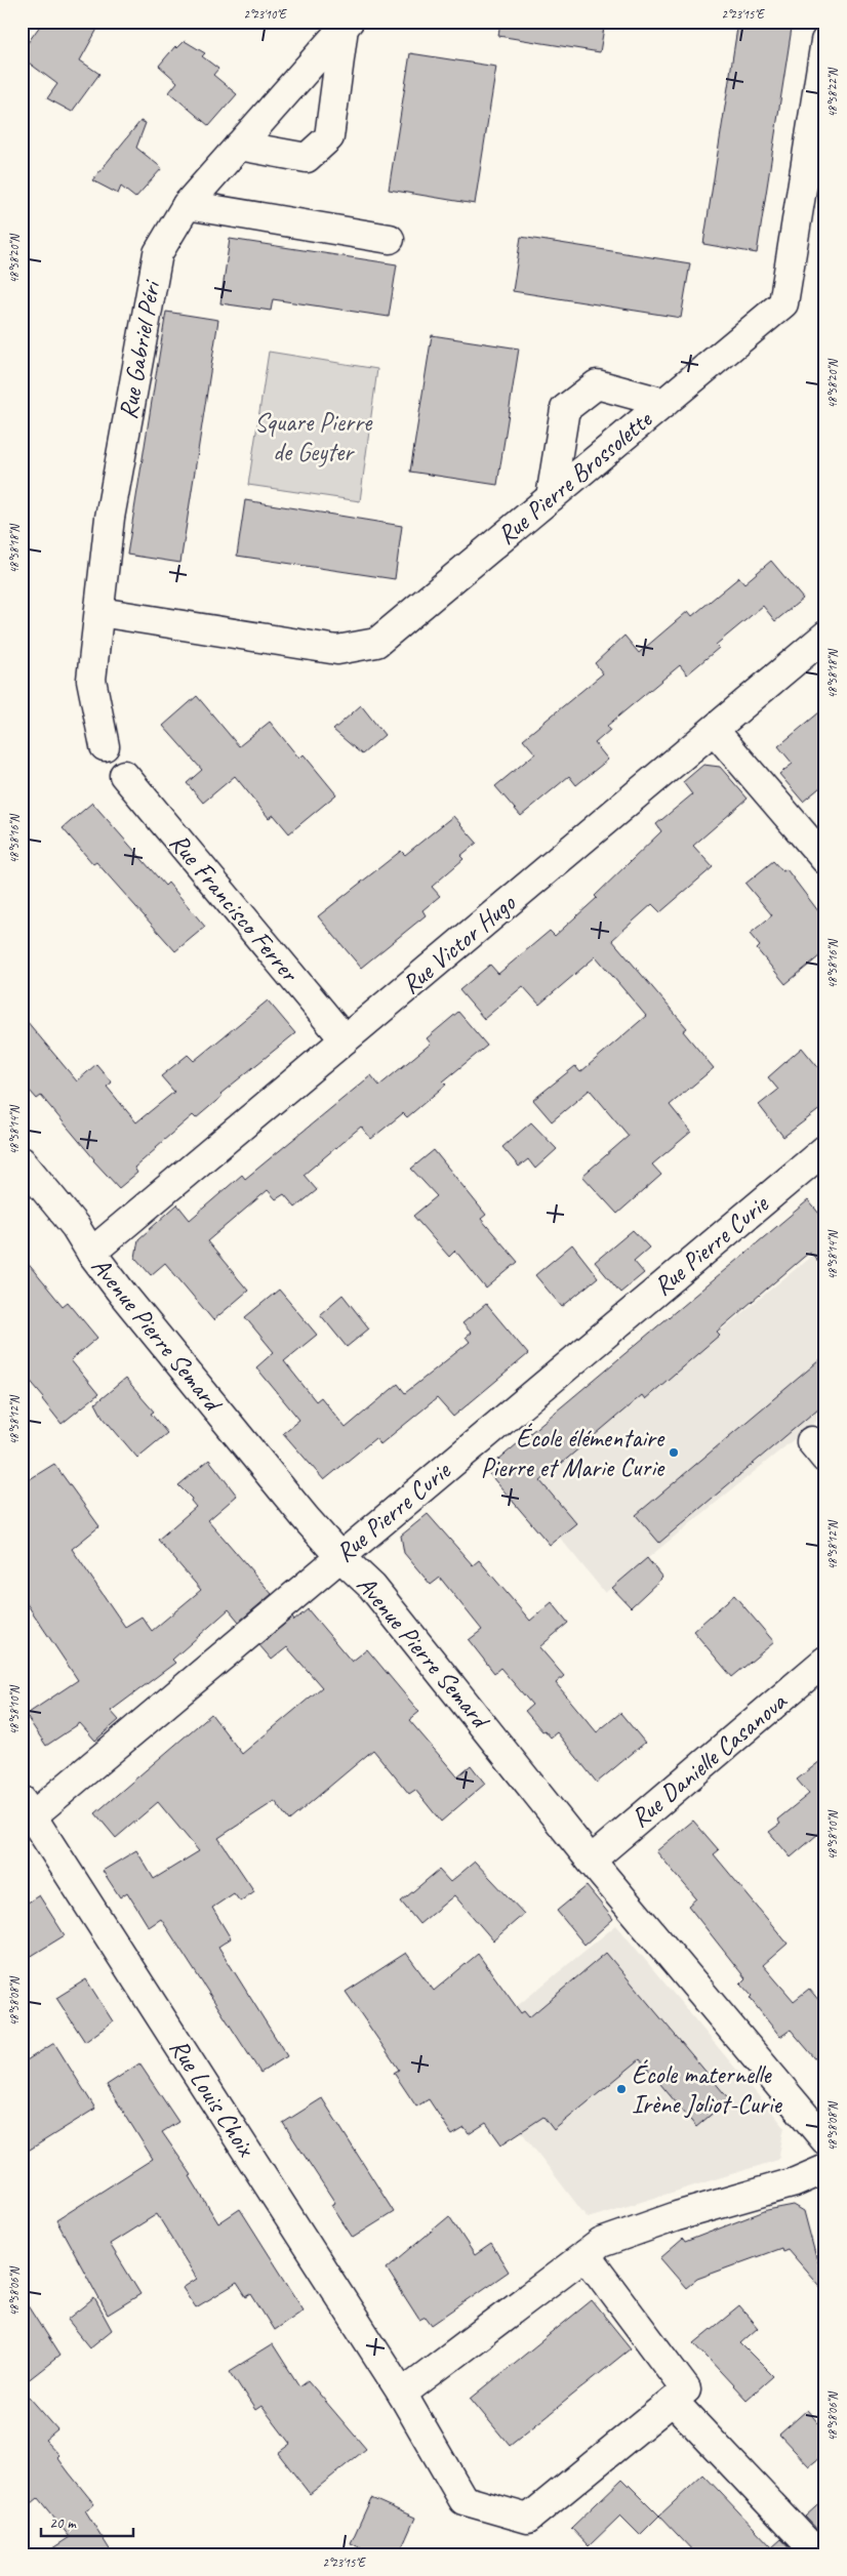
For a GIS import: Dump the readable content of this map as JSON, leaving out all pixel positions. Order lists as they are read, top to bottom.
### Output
{
  "streets": {
    "street": [
      "Rue Gabriel Péri",
      "Rue Pierre Brossolette",
      "Rue Francisco Ferrer",
      "Rue Victor Hugo",
      "Rue Pierre Curie",
      "Avenue Pierre Semard",
      "Rue Danielle Casanova",
      "Rue Louis Choix"
    ]
  },
  "crossings": [
    ["Rue Gabriel Péri", "Rue Pierre Brossolette"],
    ["Rue Francisco Ferrer", "Rue Victor Hugo"],
    ["Rue Victor Hugo", "Avenue Pierre Semard"],
    ["Rue Pierre Curie", "Avenue Pierre Semard"],
    ["Rue Pierre Curie", "Rue Louis Choix"],
    ["Avenue Pierre Semard", "Rue Danielle Casanova"]
  ],
  "parks": ["Square Pierre de Geyter"],
  "places": ["École élémentaire Pierre et Marie Curie", "École maternelle Irène Joliot-Curie"],
  "scale_bar": "20 m",
  "coordinates": [
    "2°23'10\"E",
    "2°23'15\"E",
    "48°58'22\"N",
    "48°58'20\"N",
    "48°58'18\"N",
    "48°58'16\"N",
    "48°58'14\"N",
    "48°58'12\"N",
    "48°58'10\"N",
    "48°58'08\"N",
    "48°58'06\"N"
  ]
}
